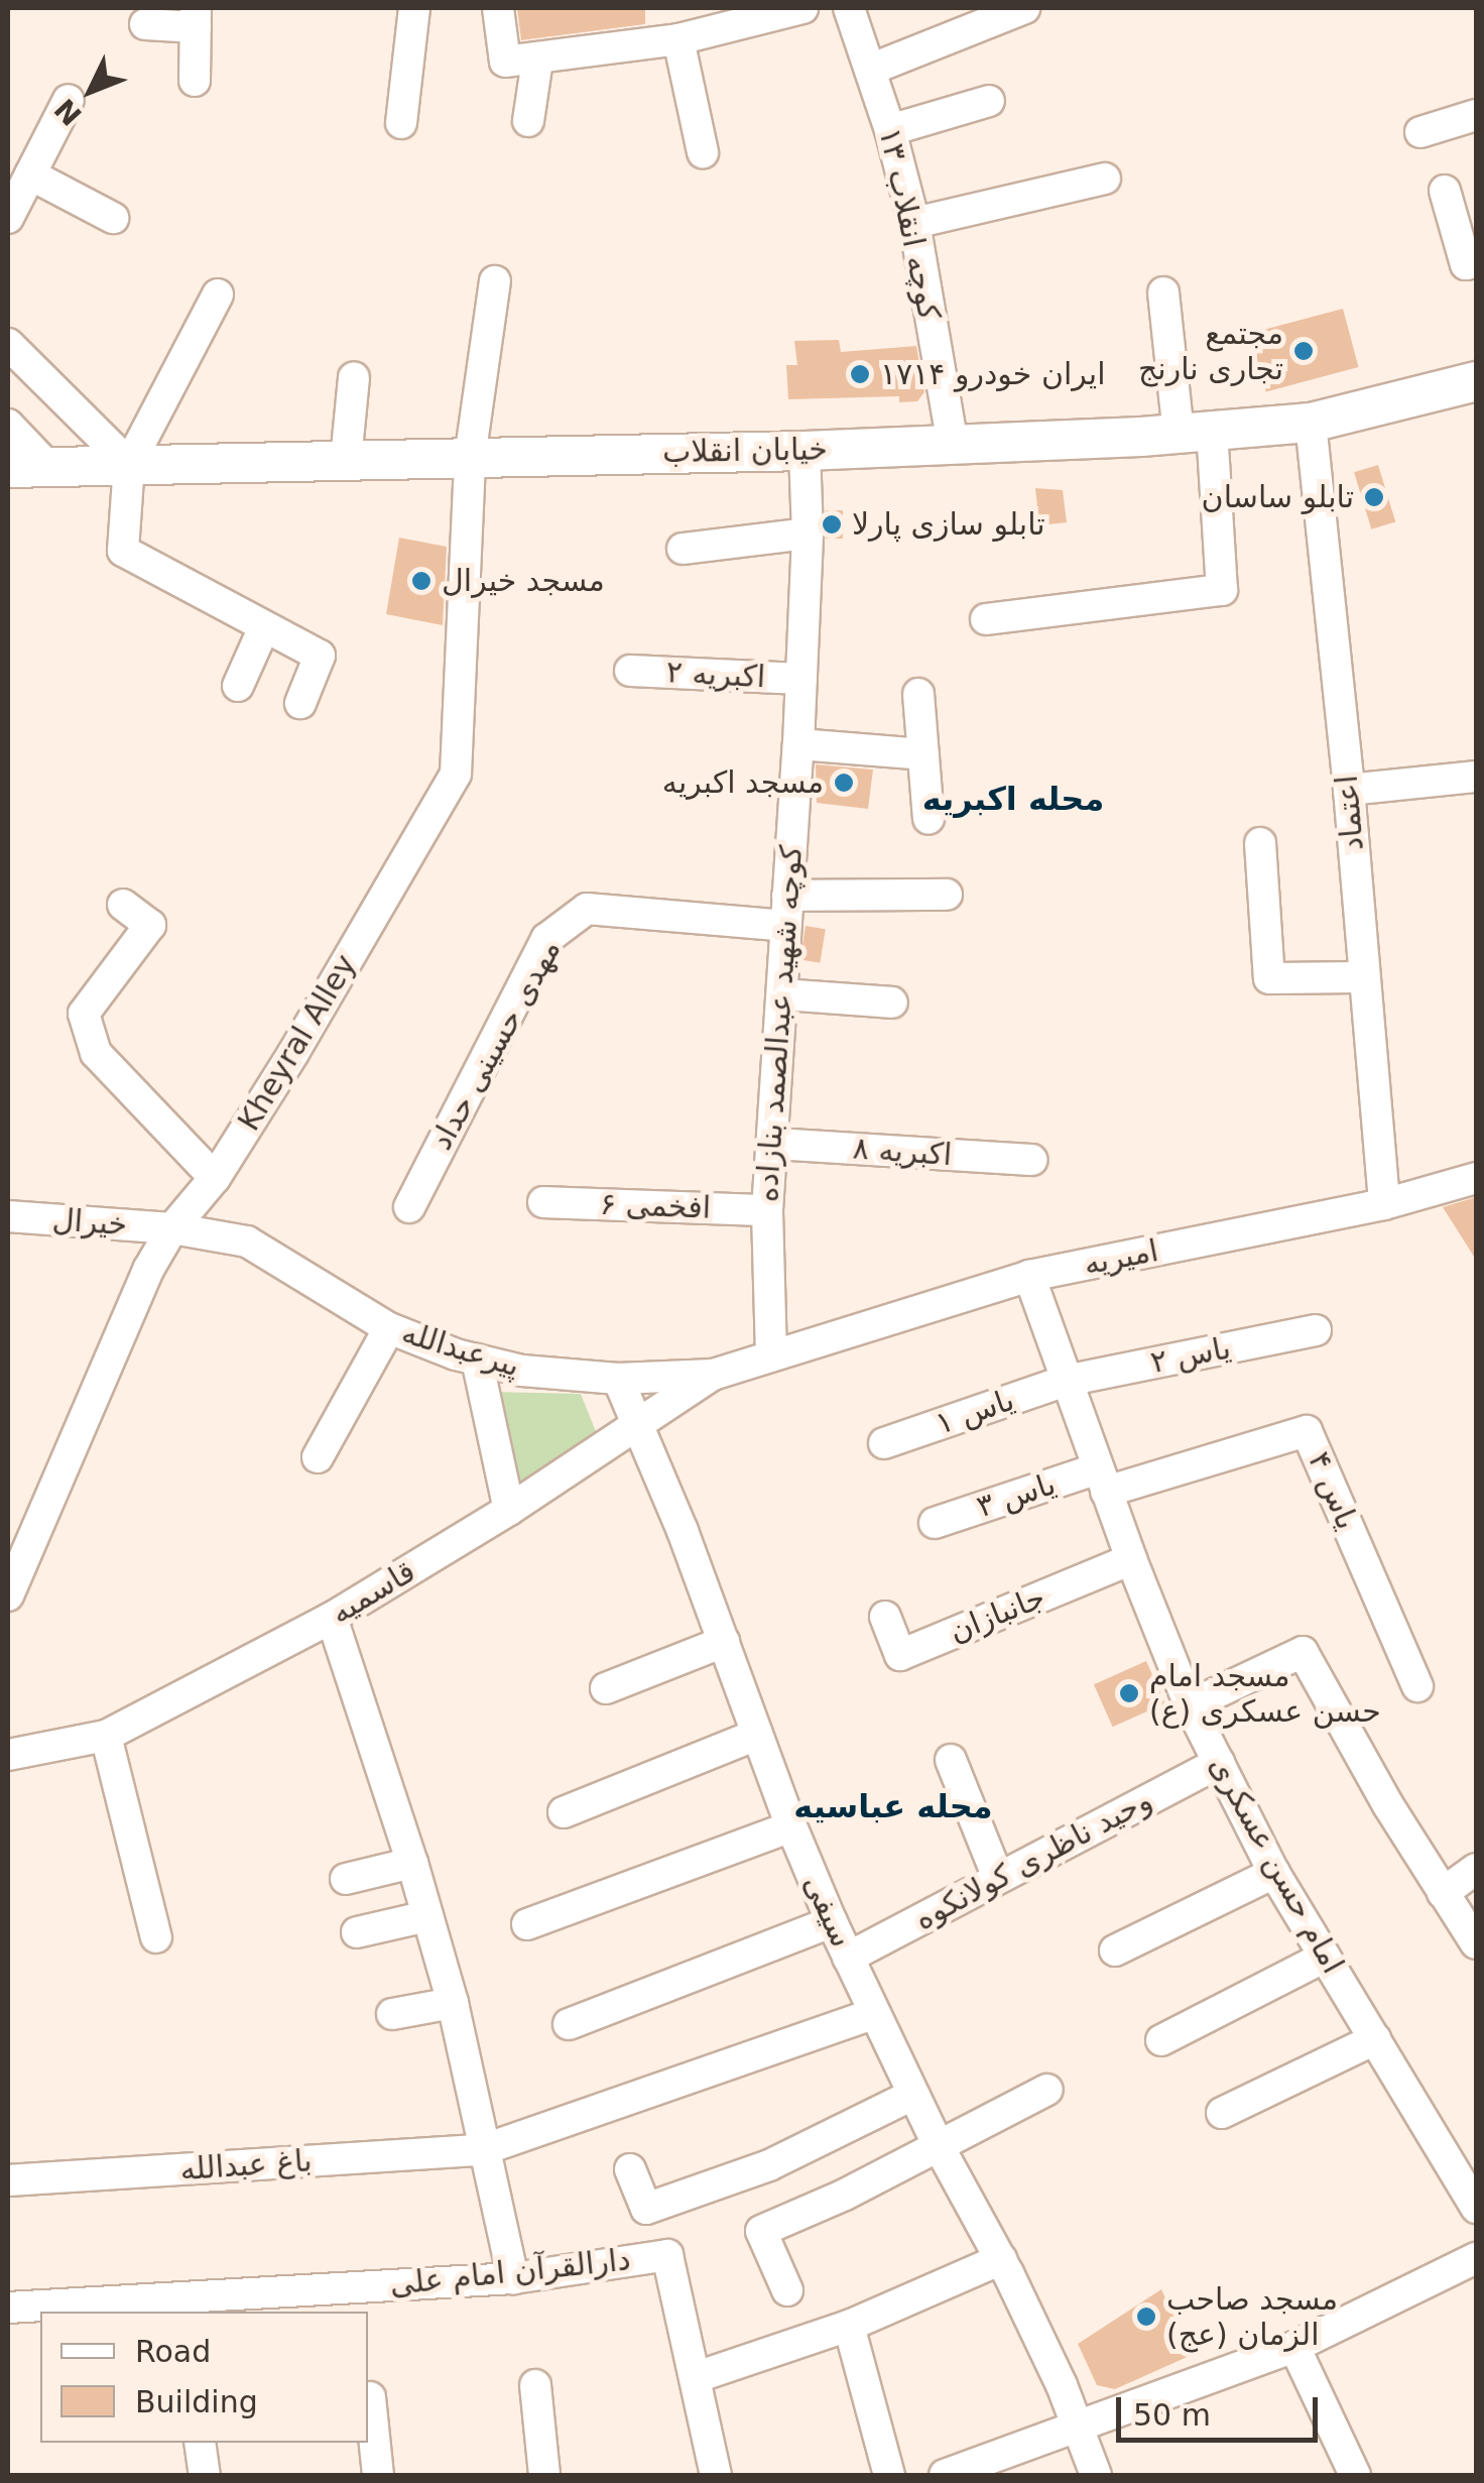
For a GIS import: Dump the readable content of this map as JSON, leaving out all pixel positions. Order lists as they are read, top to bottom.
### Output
{
  "streets": {
    "main road": ["خیابان انقلاب"],
    "street": [
      "کوچه انقلاب ۱۳",
      "اکبریه ۲",
      "اعتماد",
      "کوچه شهید عبدالصمد بنازاده",
      "Kheyral Alley",
      "مهدی حسینی حداد",
      "اکبریه ۸",
      "افخمی ۶",
      "خیرال",
      "امیریه",
      "پیرعبدالله",
      "یاس ۲",
      "یاس ۱",
      "یاس ۴",
      "یاس ۳",
      "قاسمیه",
      "جانبازان",
      "وحید ناظری کولانکوه",
      "امام حسن عسکری",
      "سیفی",
      "باغ عبدالله",
      "دارالقرآن امام علی"
    ]
  },
  "crossings": [
    ["کوچه انقلاب ۱۳", "خیابان انقلاب"],
    ["خیابان انقلاب", "اعتماد"],
    ["خیابان انقلاب", "کوچه شهید عبدالصمد بنازاده"],
    ["خیابان انقلاب", "Kheyral Alley"],
    ["اکبریه ۲", "کوچه شهید عبدالصمد بنازاده"],
    ["اعتماد", "امیریه"],
    ["کوچه شهید عبدالصمد بنازاده", "مهدی حسینی حداد"],
    ["کوچه شهید عبدالصمد بنازاده", "اکبریه ۸"],
    ["کوچه شهید عبدالصمد بنازاده", "افخمی ۶"],
    ["کوچه شهید عبدالصمد بنازاده", "امیریه"],
    ["کوچه شهید عبدالصمد بنازاده", "پیرعبدالله"],
    ["Kheyral Alley", "خیرال"],
    ["Kheyral Alley", "پیرعبدالله"],
    ["خیرال", "پیرعبدالله"],
    ["امیریه", "پیرعبدالله"],
    ["امیریه", "امام حسن عسکری"],
    ["پیرعبدالله", "قاسمیه"],
    ["پیرعبدالله", "سیفی"],
    ["یاس ۲", "یاس ۱"],
    ["یاس ۲", "امام حسن عسکری"],
    ["یاس ۱", "امام حسن عسکری"],
    ["یاس ۴", "یاس ۳"],
    ["یاس ۴", "امام حسن عسکری"],
    ["یاس ۳", "امام حسن عسکری"],
    ["قاسمیه", "سیفی"],
    ["جانبازان", "امام حسن عسکری"],
    ["وحید ناظری کولانکوه", "امام حسن عسکری"],
    ["وحید ناظری کولانکوه", "سیفی"],
    ["سیفی", "باغ عبدالله"]
  ],
  "districts": ["محله اکبریه", "محله عباسیه"],
  "places": [
    "مجتمع تجاری نارنج",
    "ایران خودرو ۱۷۱۴",
    "تابلو ساسان",
    "تابلو سازی پارلا",
    "مسجد خیرال",
    "مسجد اکبریه",
    "مسجد امام حسن عسکری (ع)",
    "مسجد صاحب الزمان (عج)"
  ],
  "legend": ["Road", "Building"],
  "scale_bar": "50 m",
  "north": "bottom left"
}
